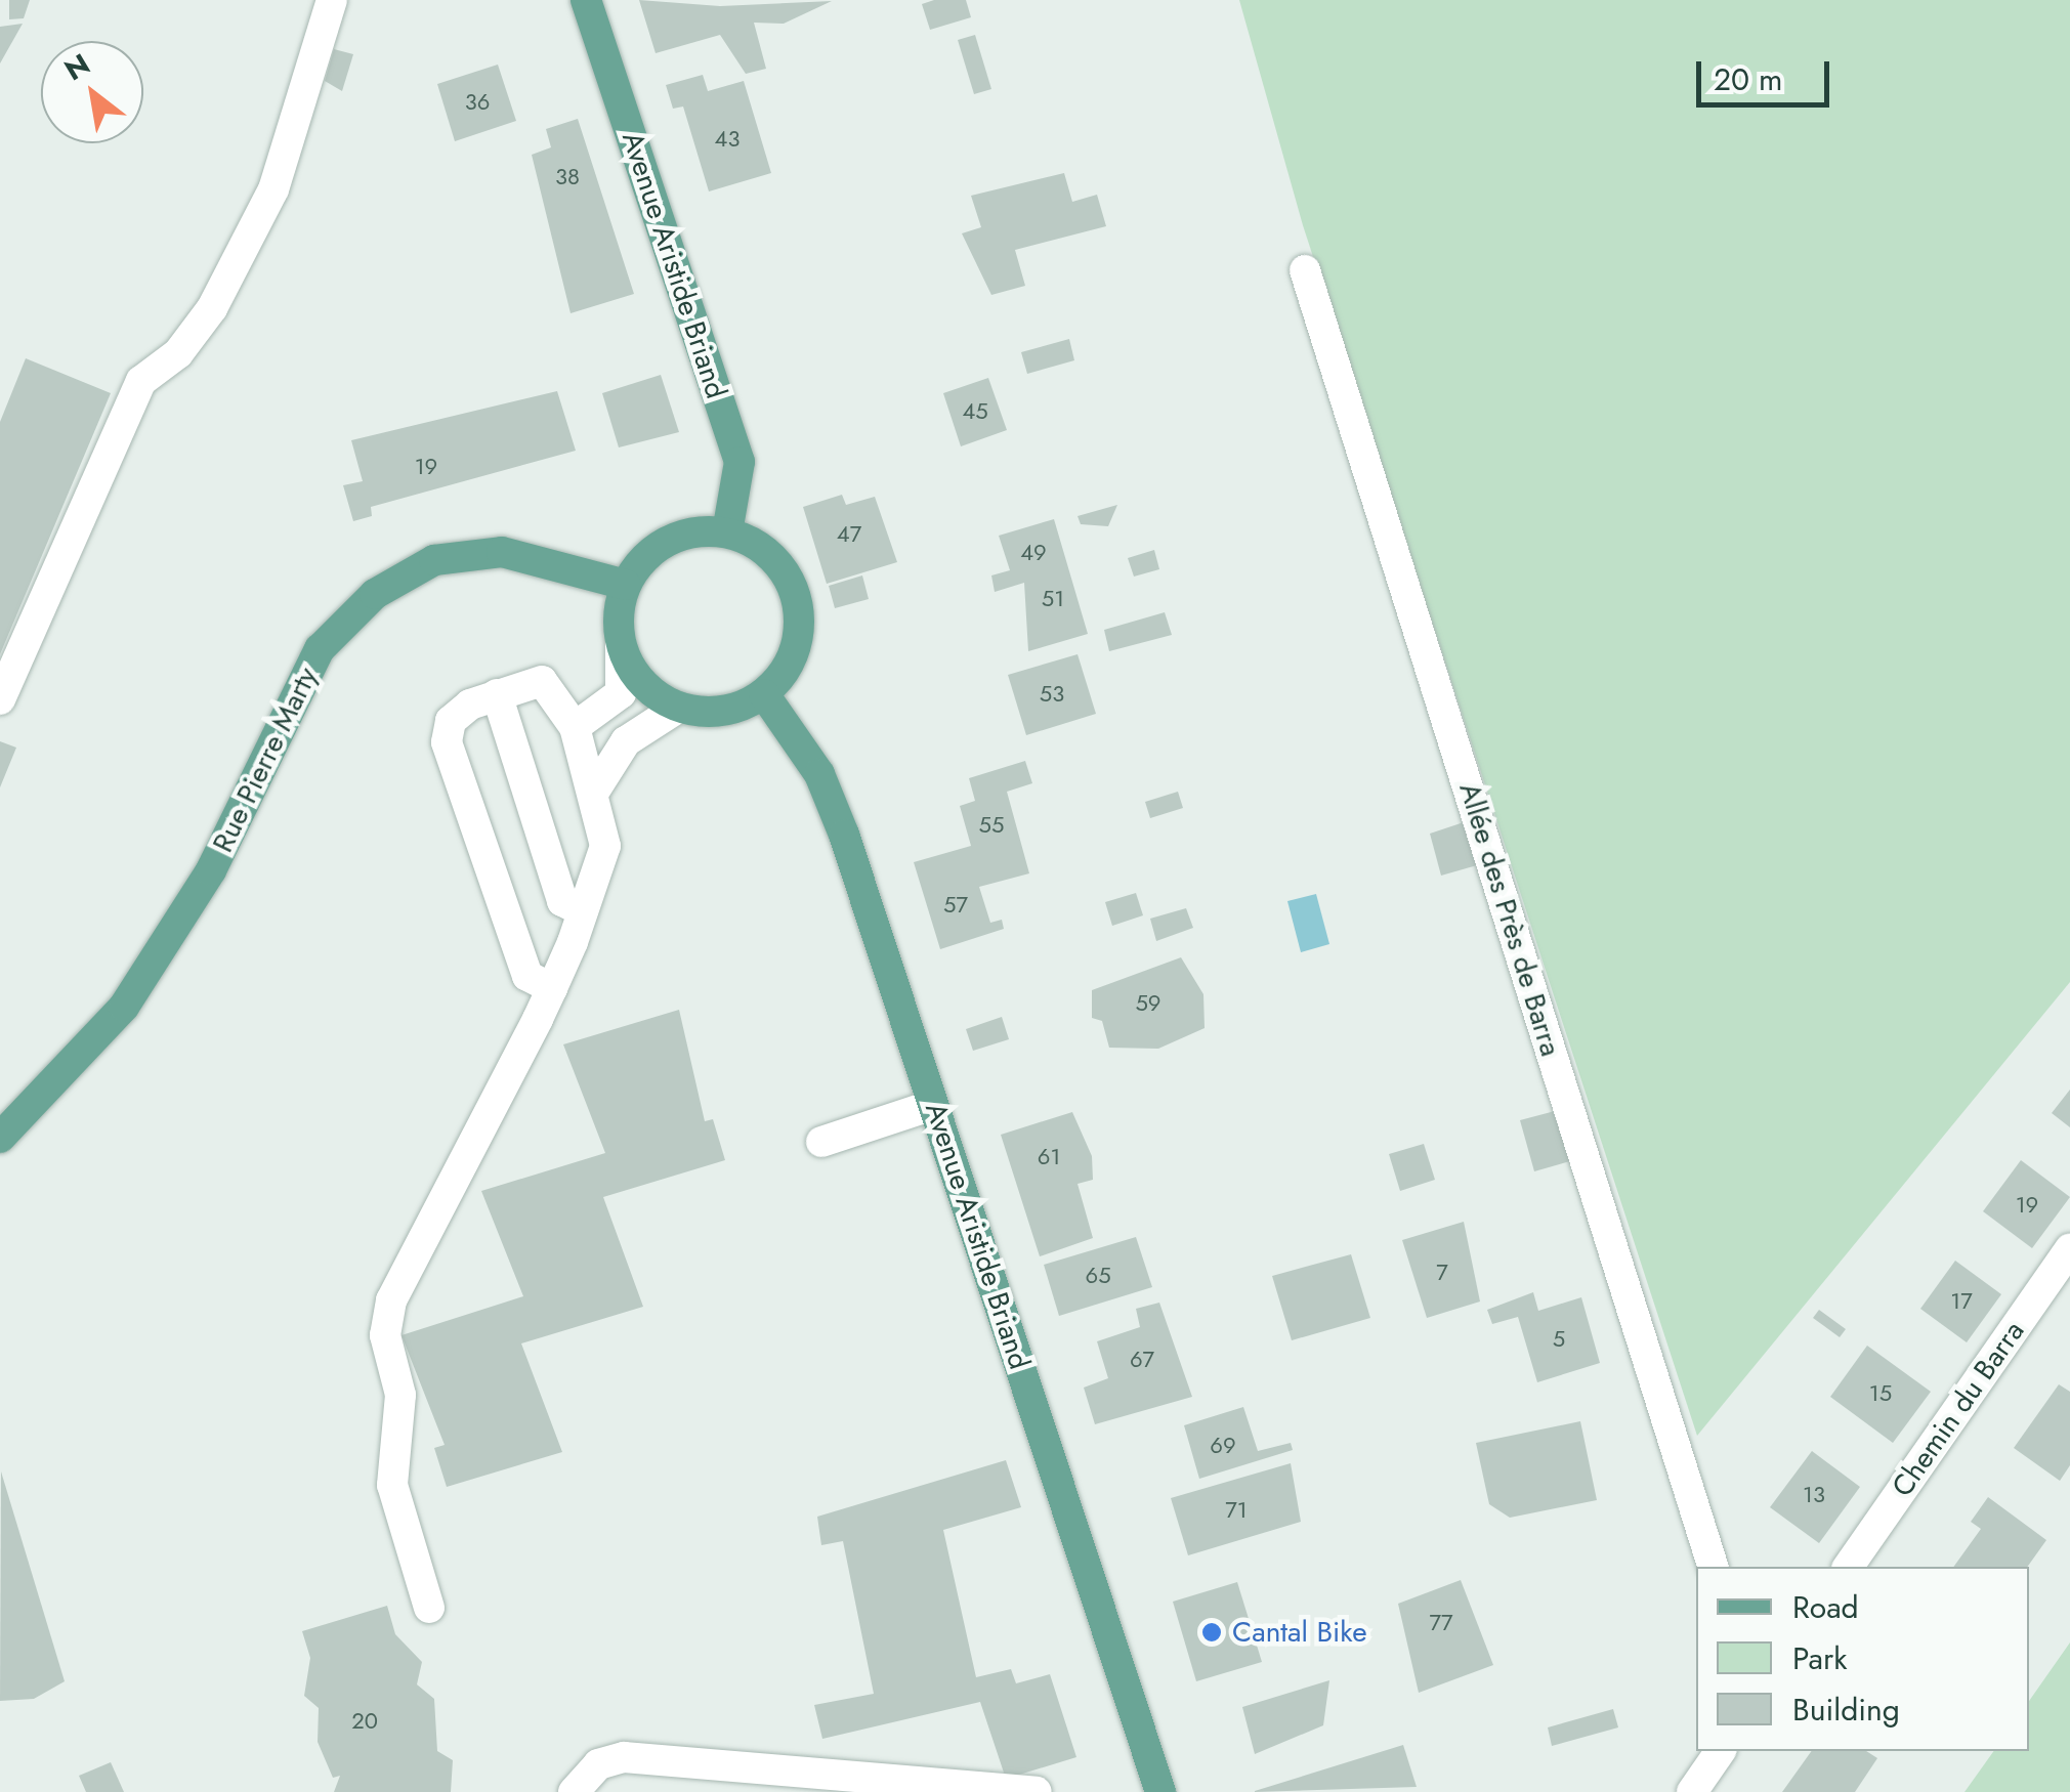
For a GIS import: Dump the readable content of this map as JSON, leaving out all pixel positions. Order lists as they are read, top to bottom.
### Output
{
  "streets": {
    "main road": ["Avenue Aristide Briand", "Rue Pierre Marty"],
    "street": ["Allée des Près de Barra", "Chemin du Barra"]
  },
  "crossings": [
    ["Avenue Aristide Briand", "Rue Pierre Marty"]
  ],
  "places": ["Cantal Bike"],
  "house_numbers": [
    "36",
    "43",
    "38",
    "45",
    "19",
    "47",
    "49",
    "51",
    "53",
    "55",
    "57",
    "59",
    "61",
    "19",
    "7",
    "65",
    "17",
    "5",
    "67",
    "15",
    "69",
    "13",
    "71",
    "77",
    "20"
  ],
  "legend": ["Road", "Park", "Building"],
  "scale_bar": "20 m",
  "north": "top left"
}
